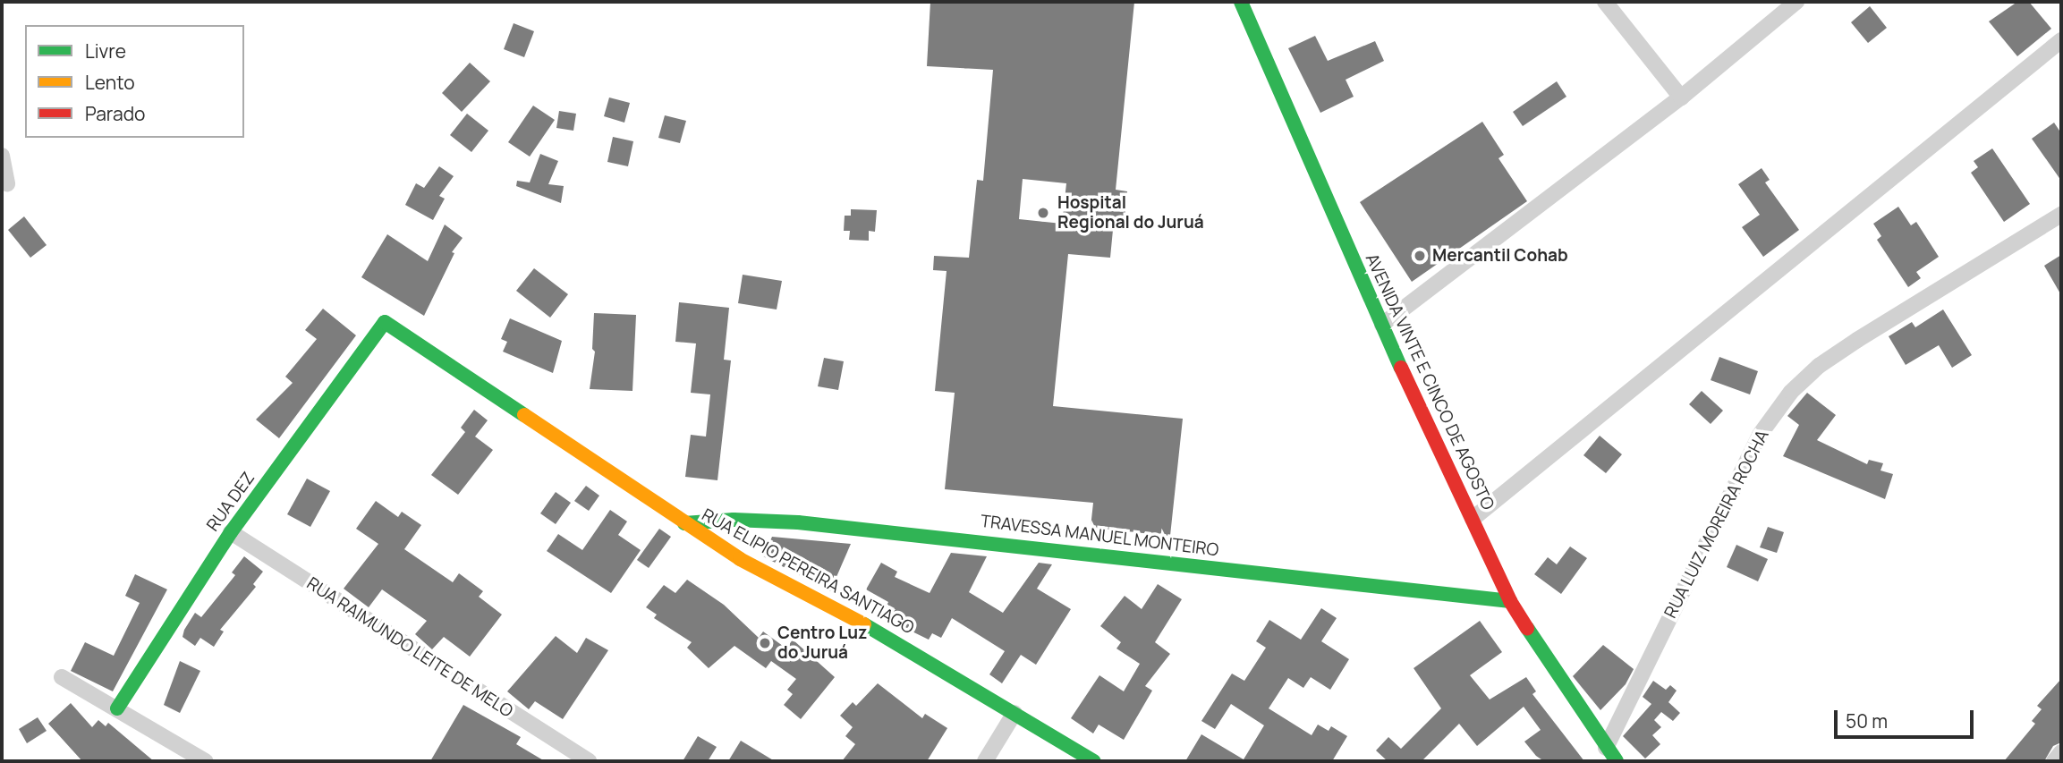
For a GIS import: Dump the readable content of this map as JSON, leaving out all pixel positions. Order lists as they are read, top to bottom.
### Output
{
  "streets": {
    "street": [
      "AVENIDA VINTE E CINCO DE AGOSTO",
      "RUA DEZ",
      "RUA LUIZ MOREIRA ROCHA",
      "TRAVESSA MANUEL MONTEIRO",
      "RUA ELIPIO PEREIRA SANTIAGO",
      "RUA RAIMUNDO LEITE DE MELO"
    ]
  },
  "crossings": [
    ["AVENIDA VINTE E CINCO DE AGOSTO", "RUA LUIZ MOREIRA ROCHA"],
    ["AVENIDA VINTE E CINCO DE AGOSTO", "TRAVESSA MANUEL MONTEIRO"],
    ["RUA DEZ", "RUA ELIPIO PEREIRA SANTIAGO"],
    ["RUA DEZ", "RUA RAIMUNDO LEITE DE MELO"],
    ["TRAVESSA MANUEL MONTEIRO", "RUA ELIPIO PEREIRA SANTIAGO"]
  ],
  "places": ["Hospital Regional do Juruá", "Mercantil Cohab", "Centro Luz do Juruá"],
  "legend": ["Livre", "Lento", "Parado"],
  "scale_bar": "50 m"
}
